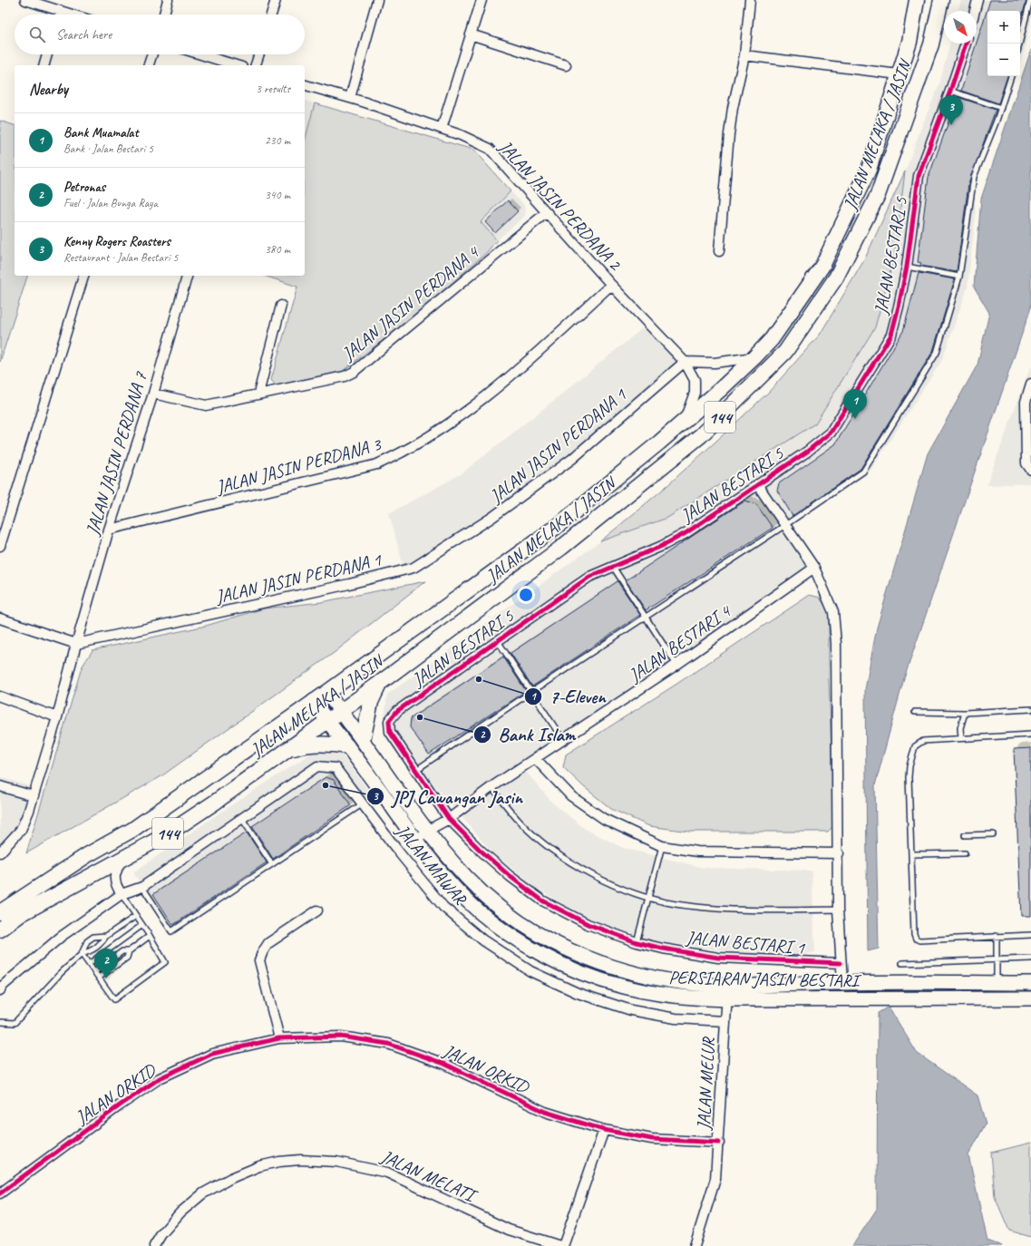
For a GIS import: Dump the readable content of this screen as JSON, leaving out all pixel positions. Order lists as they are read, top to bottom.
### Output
{
  "streets": {
    "main road": ["JALAN MELAKA / JASIN", "144"],
    "street": [
      "JALAN JASIN PERDANA 2",
      "JALAN BESTARI 5",
      "JALAN JASIN PERDANA 4",
      "JALAN JASIN PERDANA 1",
      "JALAN JASIN PERDANA 7",
      "JALAN JASIN PERDANA 3",
      "JALAN BESTARI 4",
      "JALAN MAWAR",
      "JALAN BESTARI 1",
      "PERSIARAN JASIN BESTARI",
      "JALAN ORKID",
      "JALAN MELUR",
      "JALAN MELATI"
    ]
  },
  "crossings": [
    ["JALAN MELAKA / JASIN", "JALAN JASIN PERDANA 2"],
    ["JALAN MELAKA / JASIN", "PERSIARAN JASIN BESTARI"],
    ["JALAN JASIN PERDANA 2", "JALAN JASIN PERDANA 4"],
    ["JALAN JASIN PERDANA 2", "JALAN JASIN PERDANA 1"],
    ["JALAN JASIN PERDANA 2", "JALAN JASIN PERDANA 3"],
    ["JALAN BESTARI 5", "JALAN BESTARI 4"],
    ["JALAN BESTARI 5", "JALAN BESTARI 1"],
    ["JALAN JASIN PERDANA 4", "JALAN JASIN PERDANA 7"],
    ["JALAN JASIN PERDANA 1", "JALAN JASIN PERDANA 7"],
    ["JALAN JASIN PERDANA 7", "JALAN JASIN PERDANA 3"],
    ["JALAN BESTARI 4", "JALAN BESTARI 1"],
    ["JALAN BESTARI 4", "PERSIARAN JASIN BESTARI"],
    ["JALAN MAWAR", "JALAN MELUR"],
    ["PERSIARAN JASIN BESTARI", "JALAN MELUR"],
    ["JALAN ORKID", "JALAN MELUR"],
    ["JALAN ORKID", "JALAN MELATI"]
  ],
  "places": ["7-Eleven", "Bank Islam", "JPJ Cawangan Jasin"],
  "north": "bottom right",
  "page": {
    "map_buttons": ["+", "−"],
    "search": "Search here",
    "heading": ["Nearby", "3 results"],
    "pins": ["3", "1", "2"],
    "list": [
      {
        "mark": "1",
        "name": "Bank Muamalat",
        "note": "Bank · Jalan Bestari 5",
        "value": "230 m"
      },
      {
        "mark": "2",
        "name": "Petronas",
        "note": "Fuel · Jalan Bunga Raya",
        "value": "340 m"
      },
      {
        "mark": "3",
        "name": "Kenny Rogers Roasters",
        "note": "Restaurant · Jalan Bestari 5",
        "value": "380 m"
      }
    ]
  }
}
